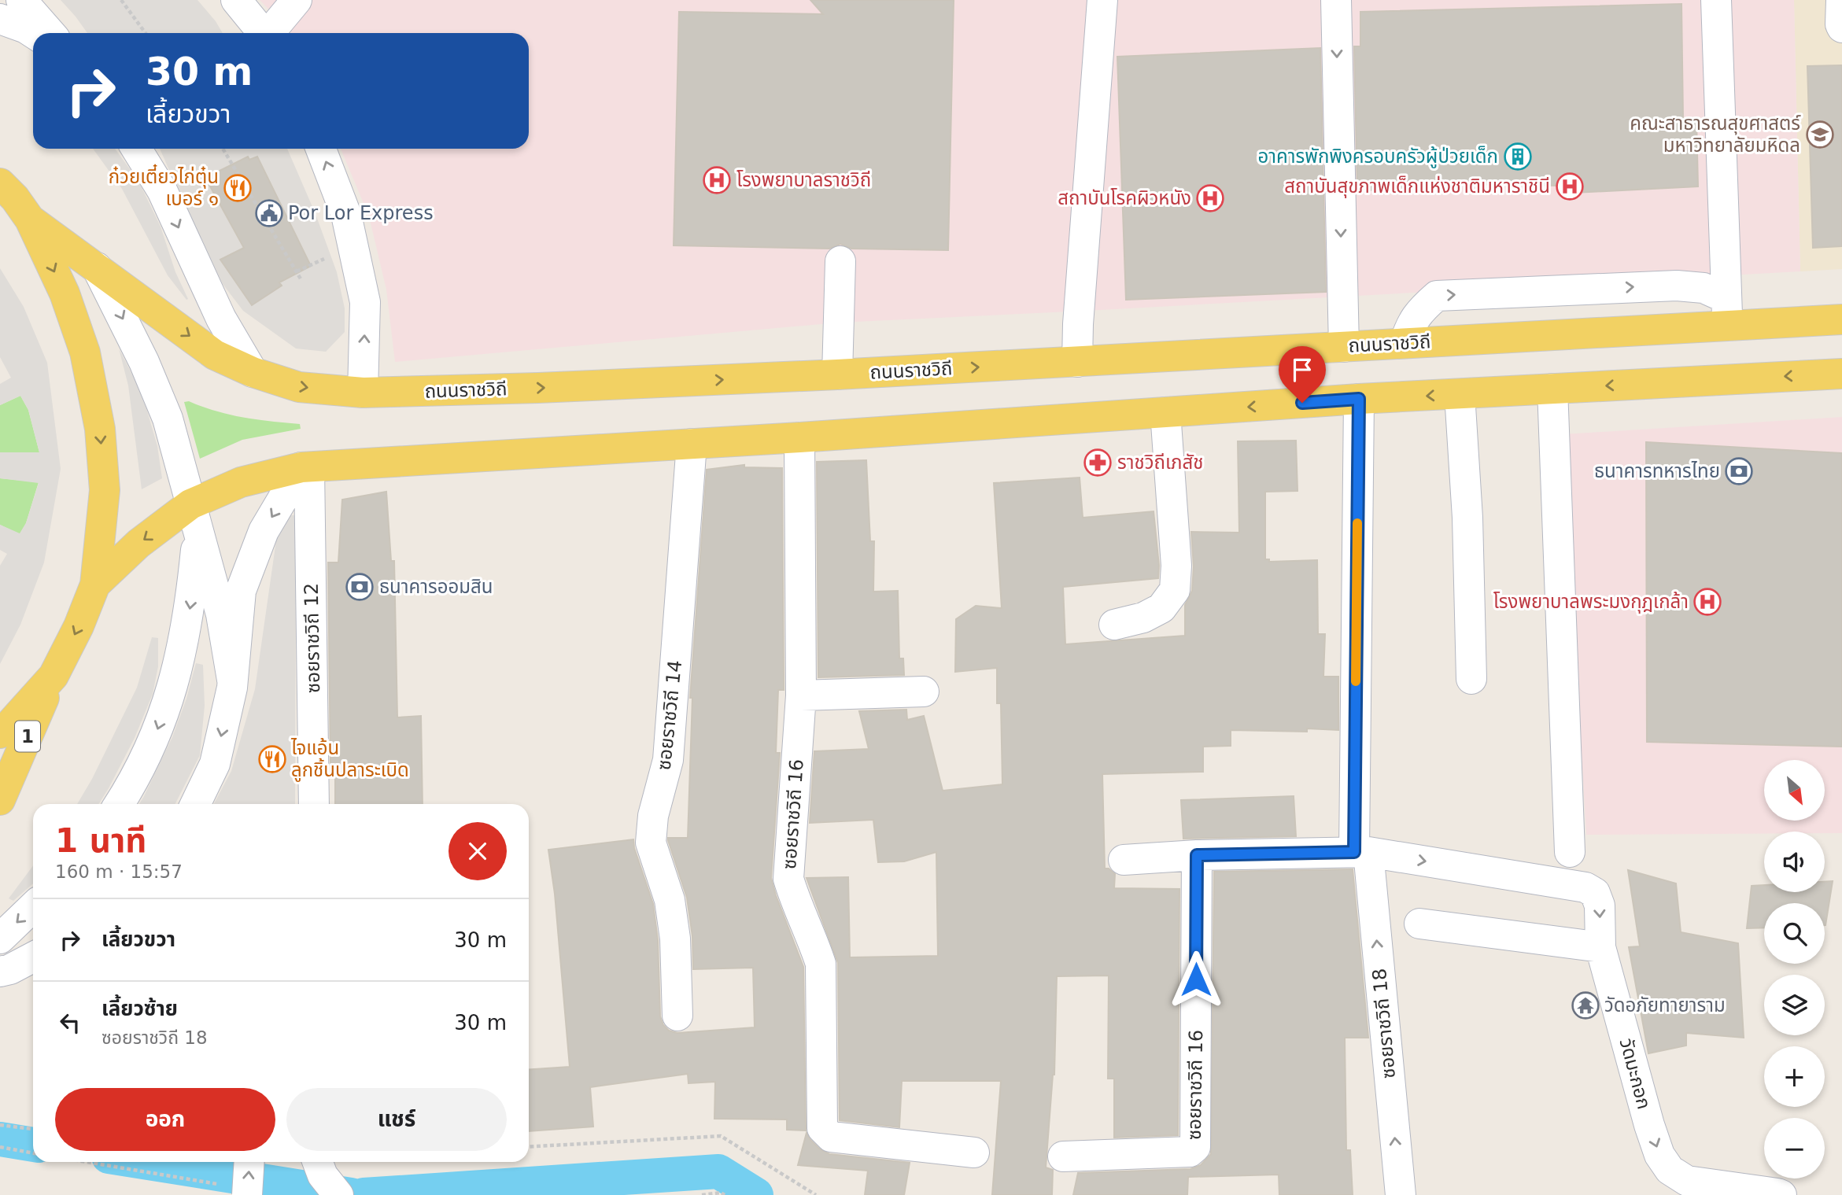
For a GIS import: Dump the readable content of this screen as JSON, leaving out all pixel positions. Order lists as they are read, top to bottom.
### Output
{
  "streets": {
    "main road": ["ถนนราชวิถี", "1"],
    "street": [
      "ซอยราชวิถี 12",
      "ซอยราชวิถี 14",
      "ซอยราชวิถี 16",
      "ซอยราชวิถี 18",
      "วัดมะกอก"
    ]
  },
  "crossings": [
    ["ซอยราชวิถี 16", "วัดมะกอก"],
    ["ซอยราชวิถี 18", "วัดมะกอก"]
  ],
  "one_way": ["ซอยราชวิถี 18", "วัดมะกอก"],
  "places": {
    "school or university": ["คณะสาธารณสุขศาสตร์ มหาวิทยาลัยมหิดล"],
    "building": ["อาคารพักพิงครอบครัวผู้ป่วยเด็ก"],
    "hospital": [
      "โรงพยาบาลราชวิถี",
      "สถาบันสุขภาพเด็กแห่งชาติมหาราชินี",
      "สถาบันโรคผิวหนัง",
      "โรงพยาบาลพระมงกุฎเกล้า"
    ],
    "restaurant": ["ก๋วยเตี๋ยวไก่ตุ๋น เบอร์ ๑", "ไจแอ้น ลูกชิ้นปลาระเบิด"],
    "public building": ["Por Lor Express"],
    "pharmacy": ["ราชวิถีเภสัช"],
    "bank": ["ธนาคารทหารไทย", "ธนาคารออมสิน"],
    "temple": ["วัดอภัยทายาราม"]
  },
  "north": "bottom right",
  "page": {
    "turn": ["30 m", "เลี้ยวขวา"],
    "map_buttons": ["+", "−"],
    "heading": ["1 นาที", "160 m · 15:57"],
    "list": [
      {
        "name": "เลี้ยวขวา",
        "value": "30 m"
      },
      {
        "name": "เลี้ยวซ้าย",
        "note": "ซอยราชวิถี 18",
        "value": "30 m"
      }
    ],
    "buttons": ["ออก", "แชร์"]
  }
}
